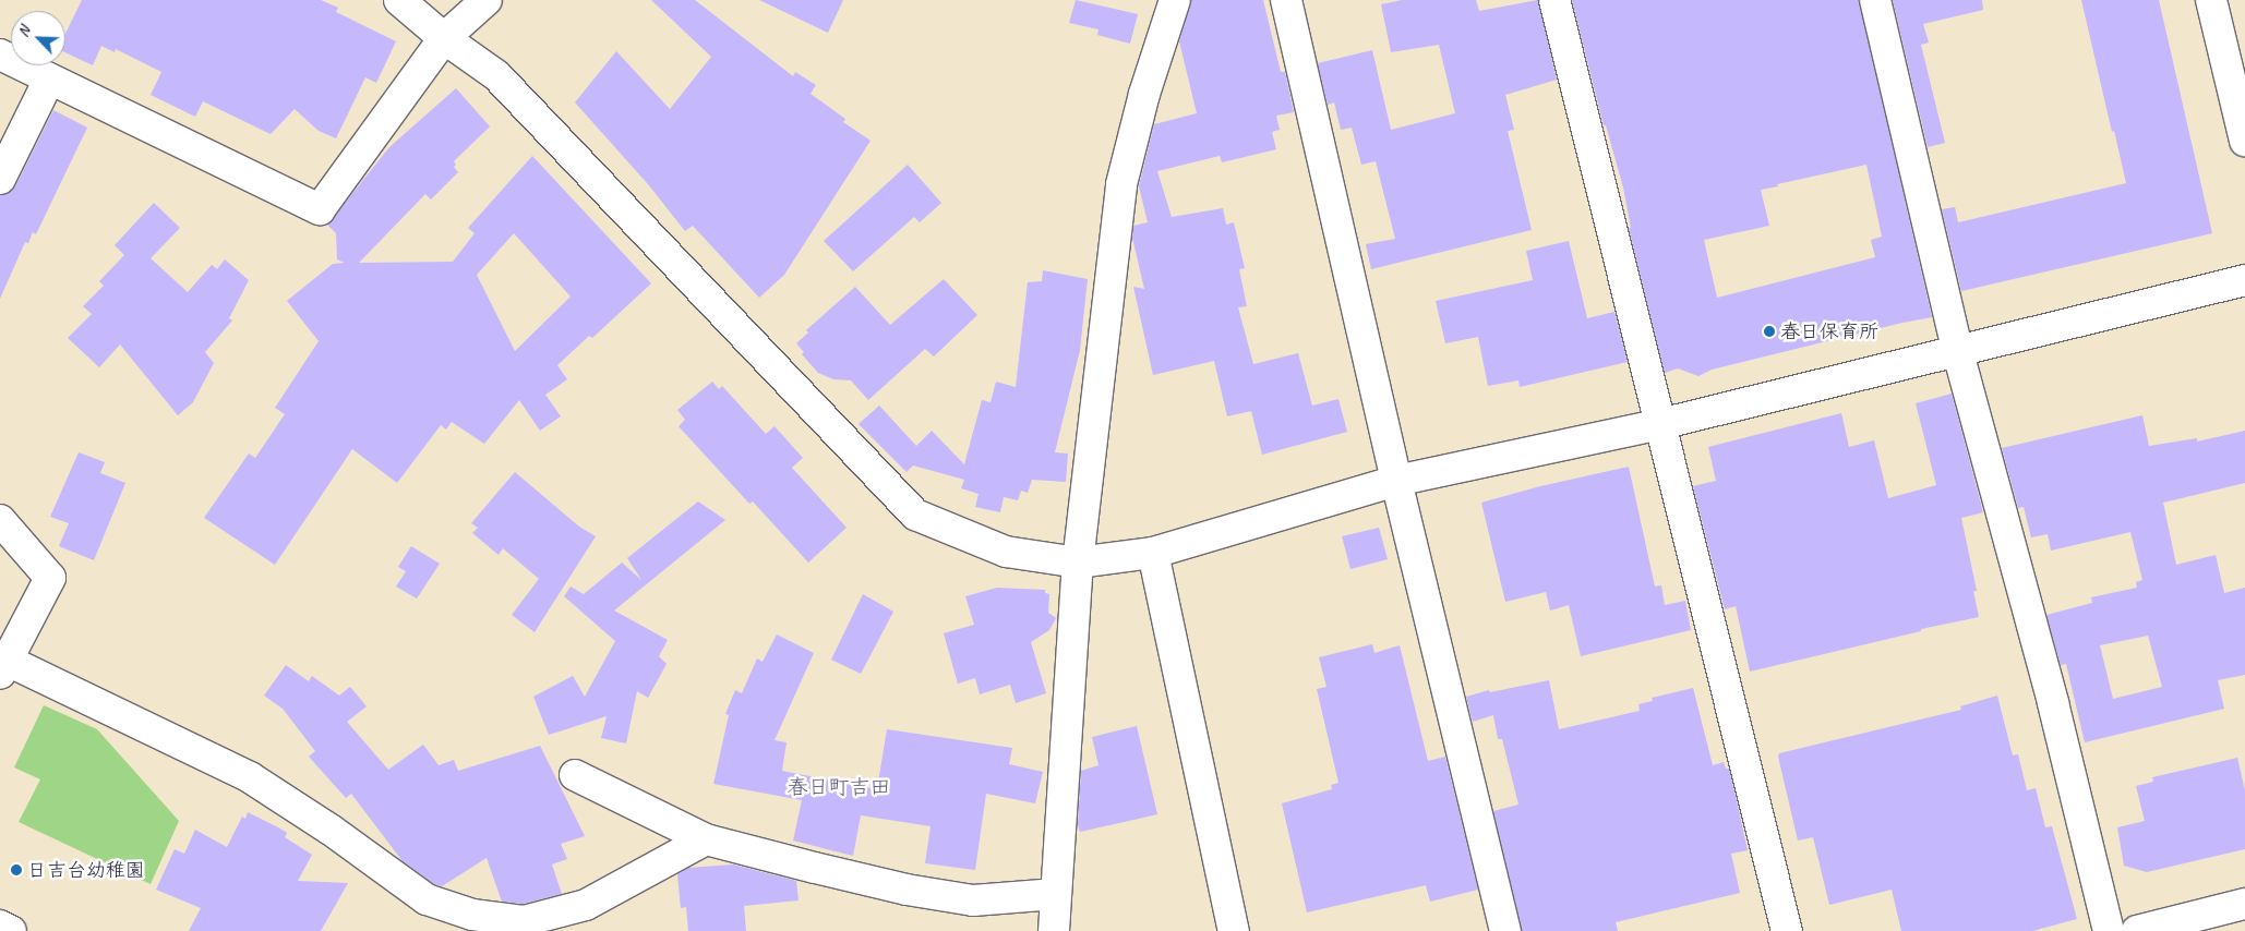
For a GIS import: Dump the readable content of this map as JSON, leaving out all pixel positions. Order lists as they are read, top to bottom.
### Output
{
  "districts": ["春日町吉田"],
  "places": ["春日保育所", "日吉台幼稚園"],
  "north": "top left"
}
